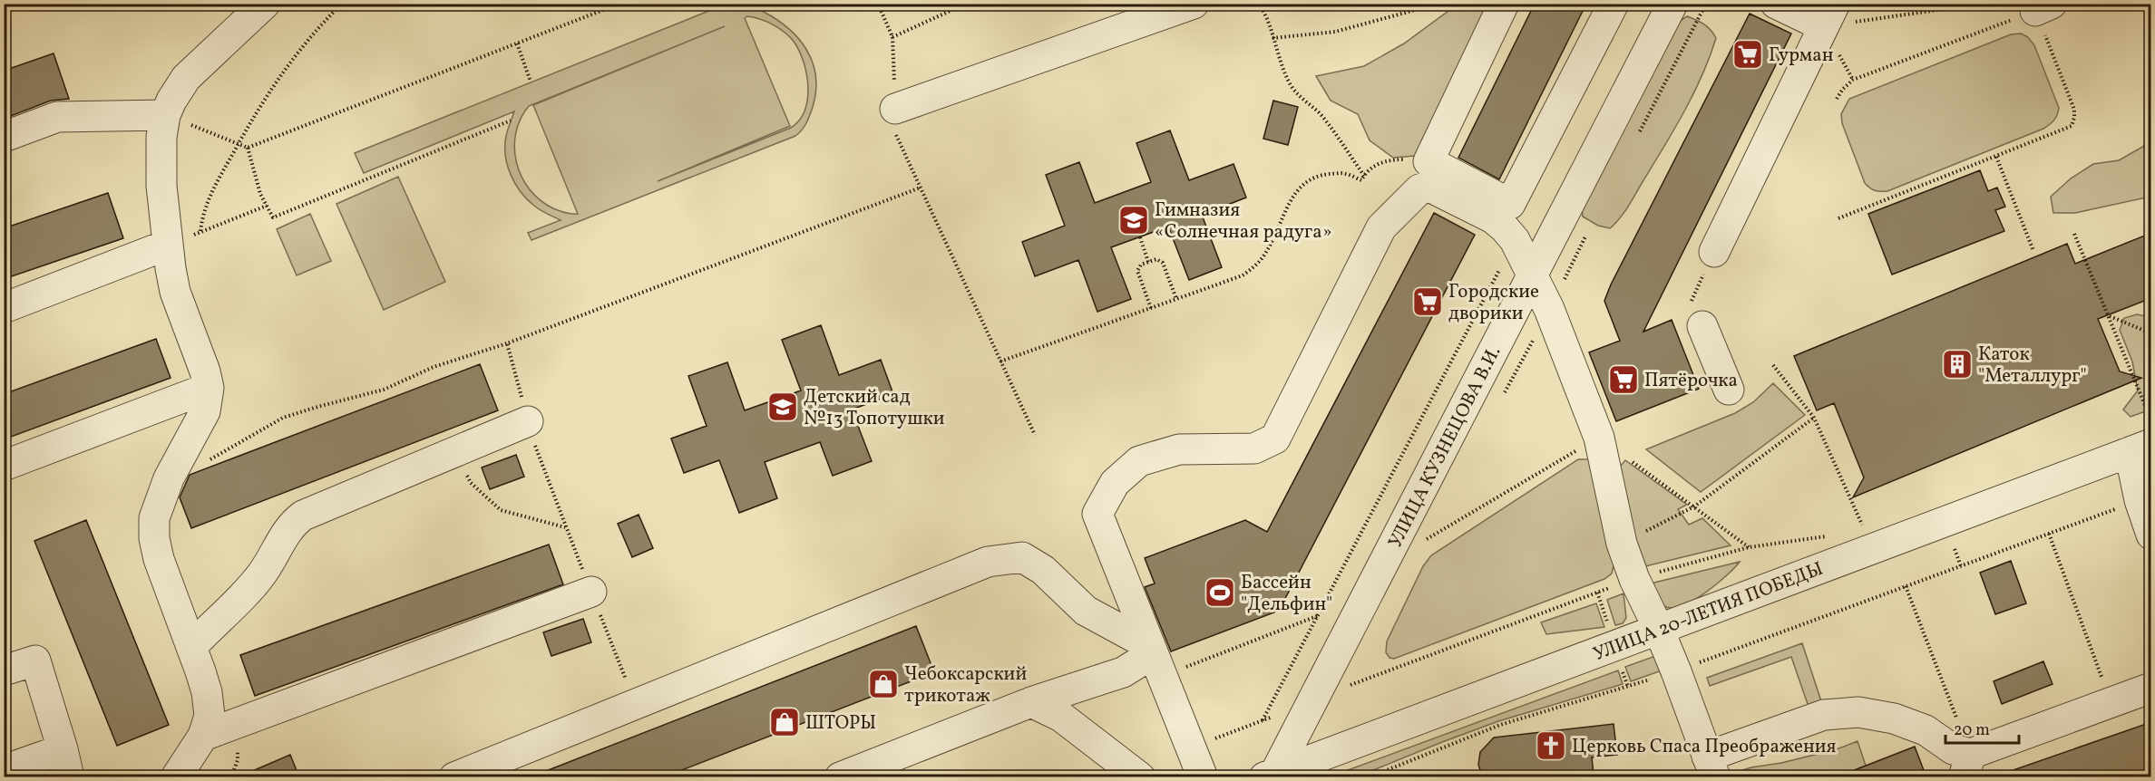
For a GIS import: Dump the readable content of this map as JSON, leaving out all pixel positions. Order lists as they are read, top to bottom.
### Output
{
  "streets": {
    "street": ["УЛИЦА КУЗНЕЦОВА В.И.", "УЛИЦА 20-ЛЕТИЯ ПОБЕДЫ"]
  },
  "crossings": [
    ["УЛИЦА КУЗНЕЦОВА В.И.", "УЛИЦА 20-ЛЕТИЯ ПОБЕДЫ"]
  ],
  "places": {
    "supermarket": ["Гурман", "Городские дворики", "Пятёрочка"],
    "school or university": ["Гимназия «Солнечная радуга»", "Детский сад №13 Топотушки"],
    "building": ["Каток \"Металлург\""],
    "sports": ["Бассейн \"Дельфин\""],
    "shop": ["Чебоксарский трикотаж", "ШТОРЫ"],
    "church": ["Церковь Спаса Преображения"]
  },
  "scale_bar": "20 m"
}
